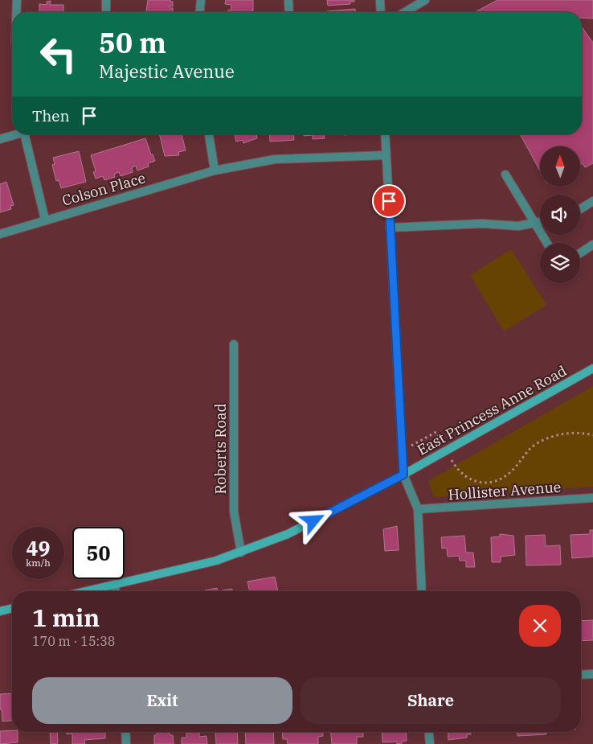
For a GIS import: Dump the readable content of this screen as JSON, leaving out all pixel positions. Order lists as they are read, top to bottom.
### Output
{
  "streets": {
    "main road": ["East Princess Anne Road"],
    "street": ["Colson Place", "Roberts Road", "Hollister Avenue"]
  },
  "crossings": [
    ["East Princess Anne Road", "Roberts Road"]
  ],
  "north": "top",
  "page": {
    "turn": ["50 m", "Majestic Avenue"],
    "then": "Then",
    "speed": "49 km/h",
    "limit": "50",
    "heading": ["1 min", "170 m · 15:38"],
    "buttons": ["Exit", "Share"]
  }
}
